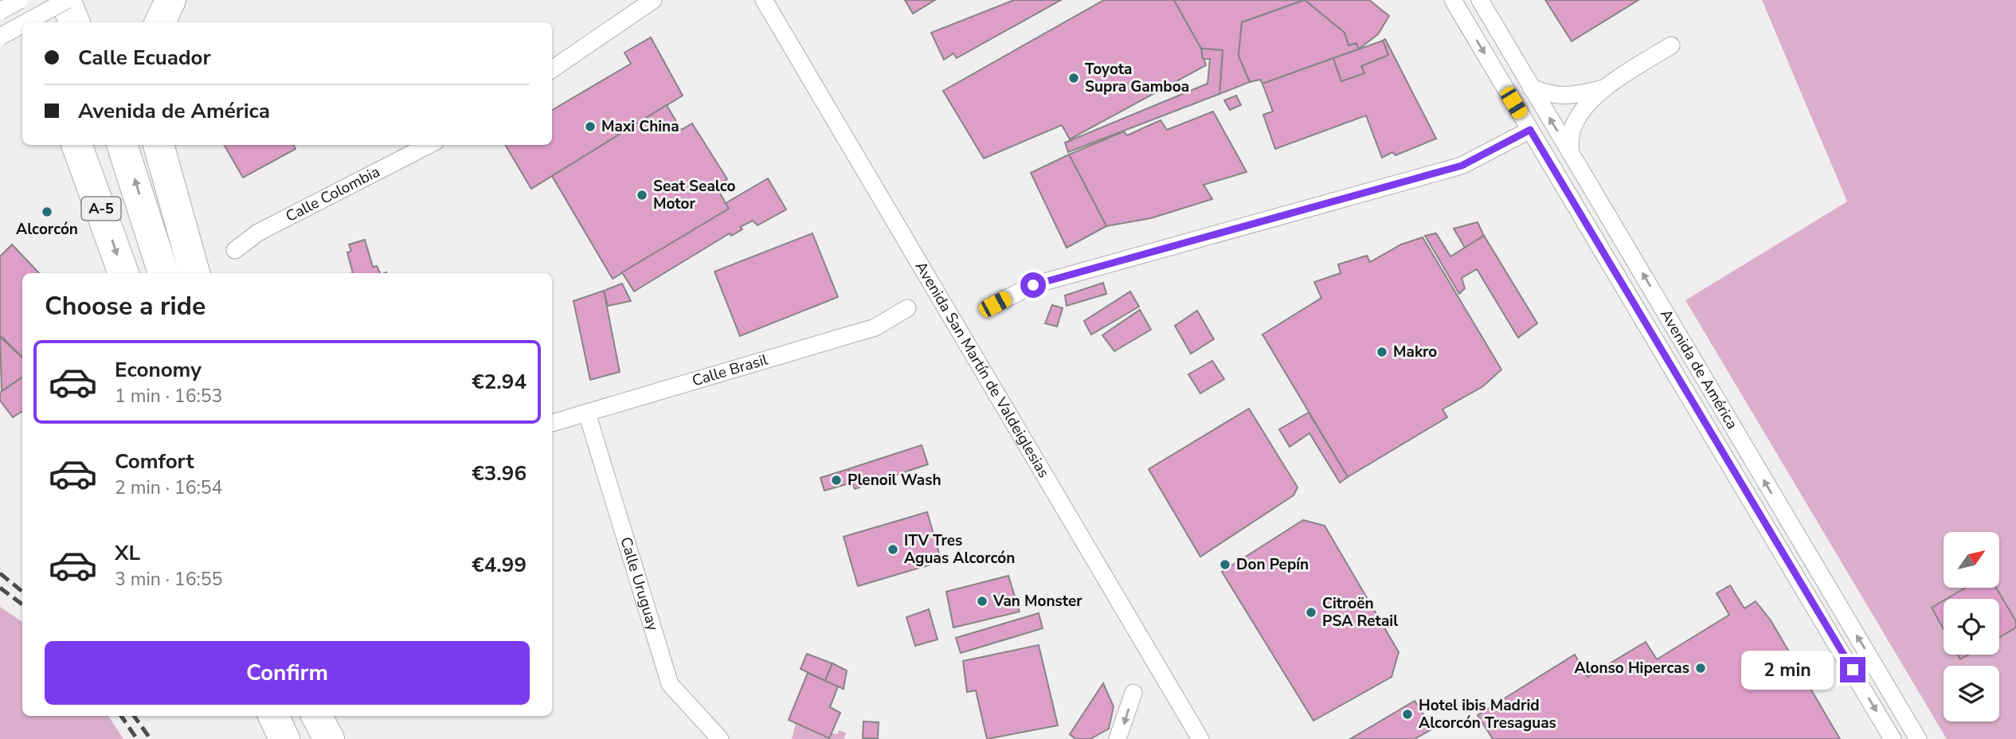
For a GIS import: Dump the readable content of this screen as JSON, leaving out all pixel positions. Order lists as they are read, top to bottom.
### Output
{
  "streets": {
    "highway": ["A-5"],
    "street": [
      "Calle Colombia",
      "Avenida San Martín de Valdeiglesias",
      "Avenida de América",
      "Calle Brasil",
      "Calle Uruguay"
    ]
  },
  "crossings": [
    ["Calle Brasil", "Calle Uruguay"]
  ],
  "places": [
    "Toyota Supra Gamboa",
    "Maxi China",
    "Seat Sealco Motor",
    "Alcorcón",
    "Makro",
    "Plenoil Wash",
    "ITV Tres Aguas Alcorcón",
    "Don Pepín",
    "Van Monster",
    "Citroën PSA Retail",
    "Alonso Hipercas",
    "Hotel ibis Madrid Alcorcón Tresaguas"
  ],
  "north": "top right",
  "page": {
    "banner": ["Calle Ecuador", "Avenida de América"],
    "heading": "Choose a ride",
    "list": [
      {
        "name": "Economy",
        "note": "1 min · 16:53",
        "value": "€2.94"
      },
      {
        "name": "Comfort",
        "note": "2 min · 16:54",
        "value": "€3.96"
      },
      {
        "name": "XL",
        "note": "3 min · 16:55",
        "value": "€4.99"
      }
    ],
    "buttons": "Confirm",
    "bubble": "2 min"
  }
}
